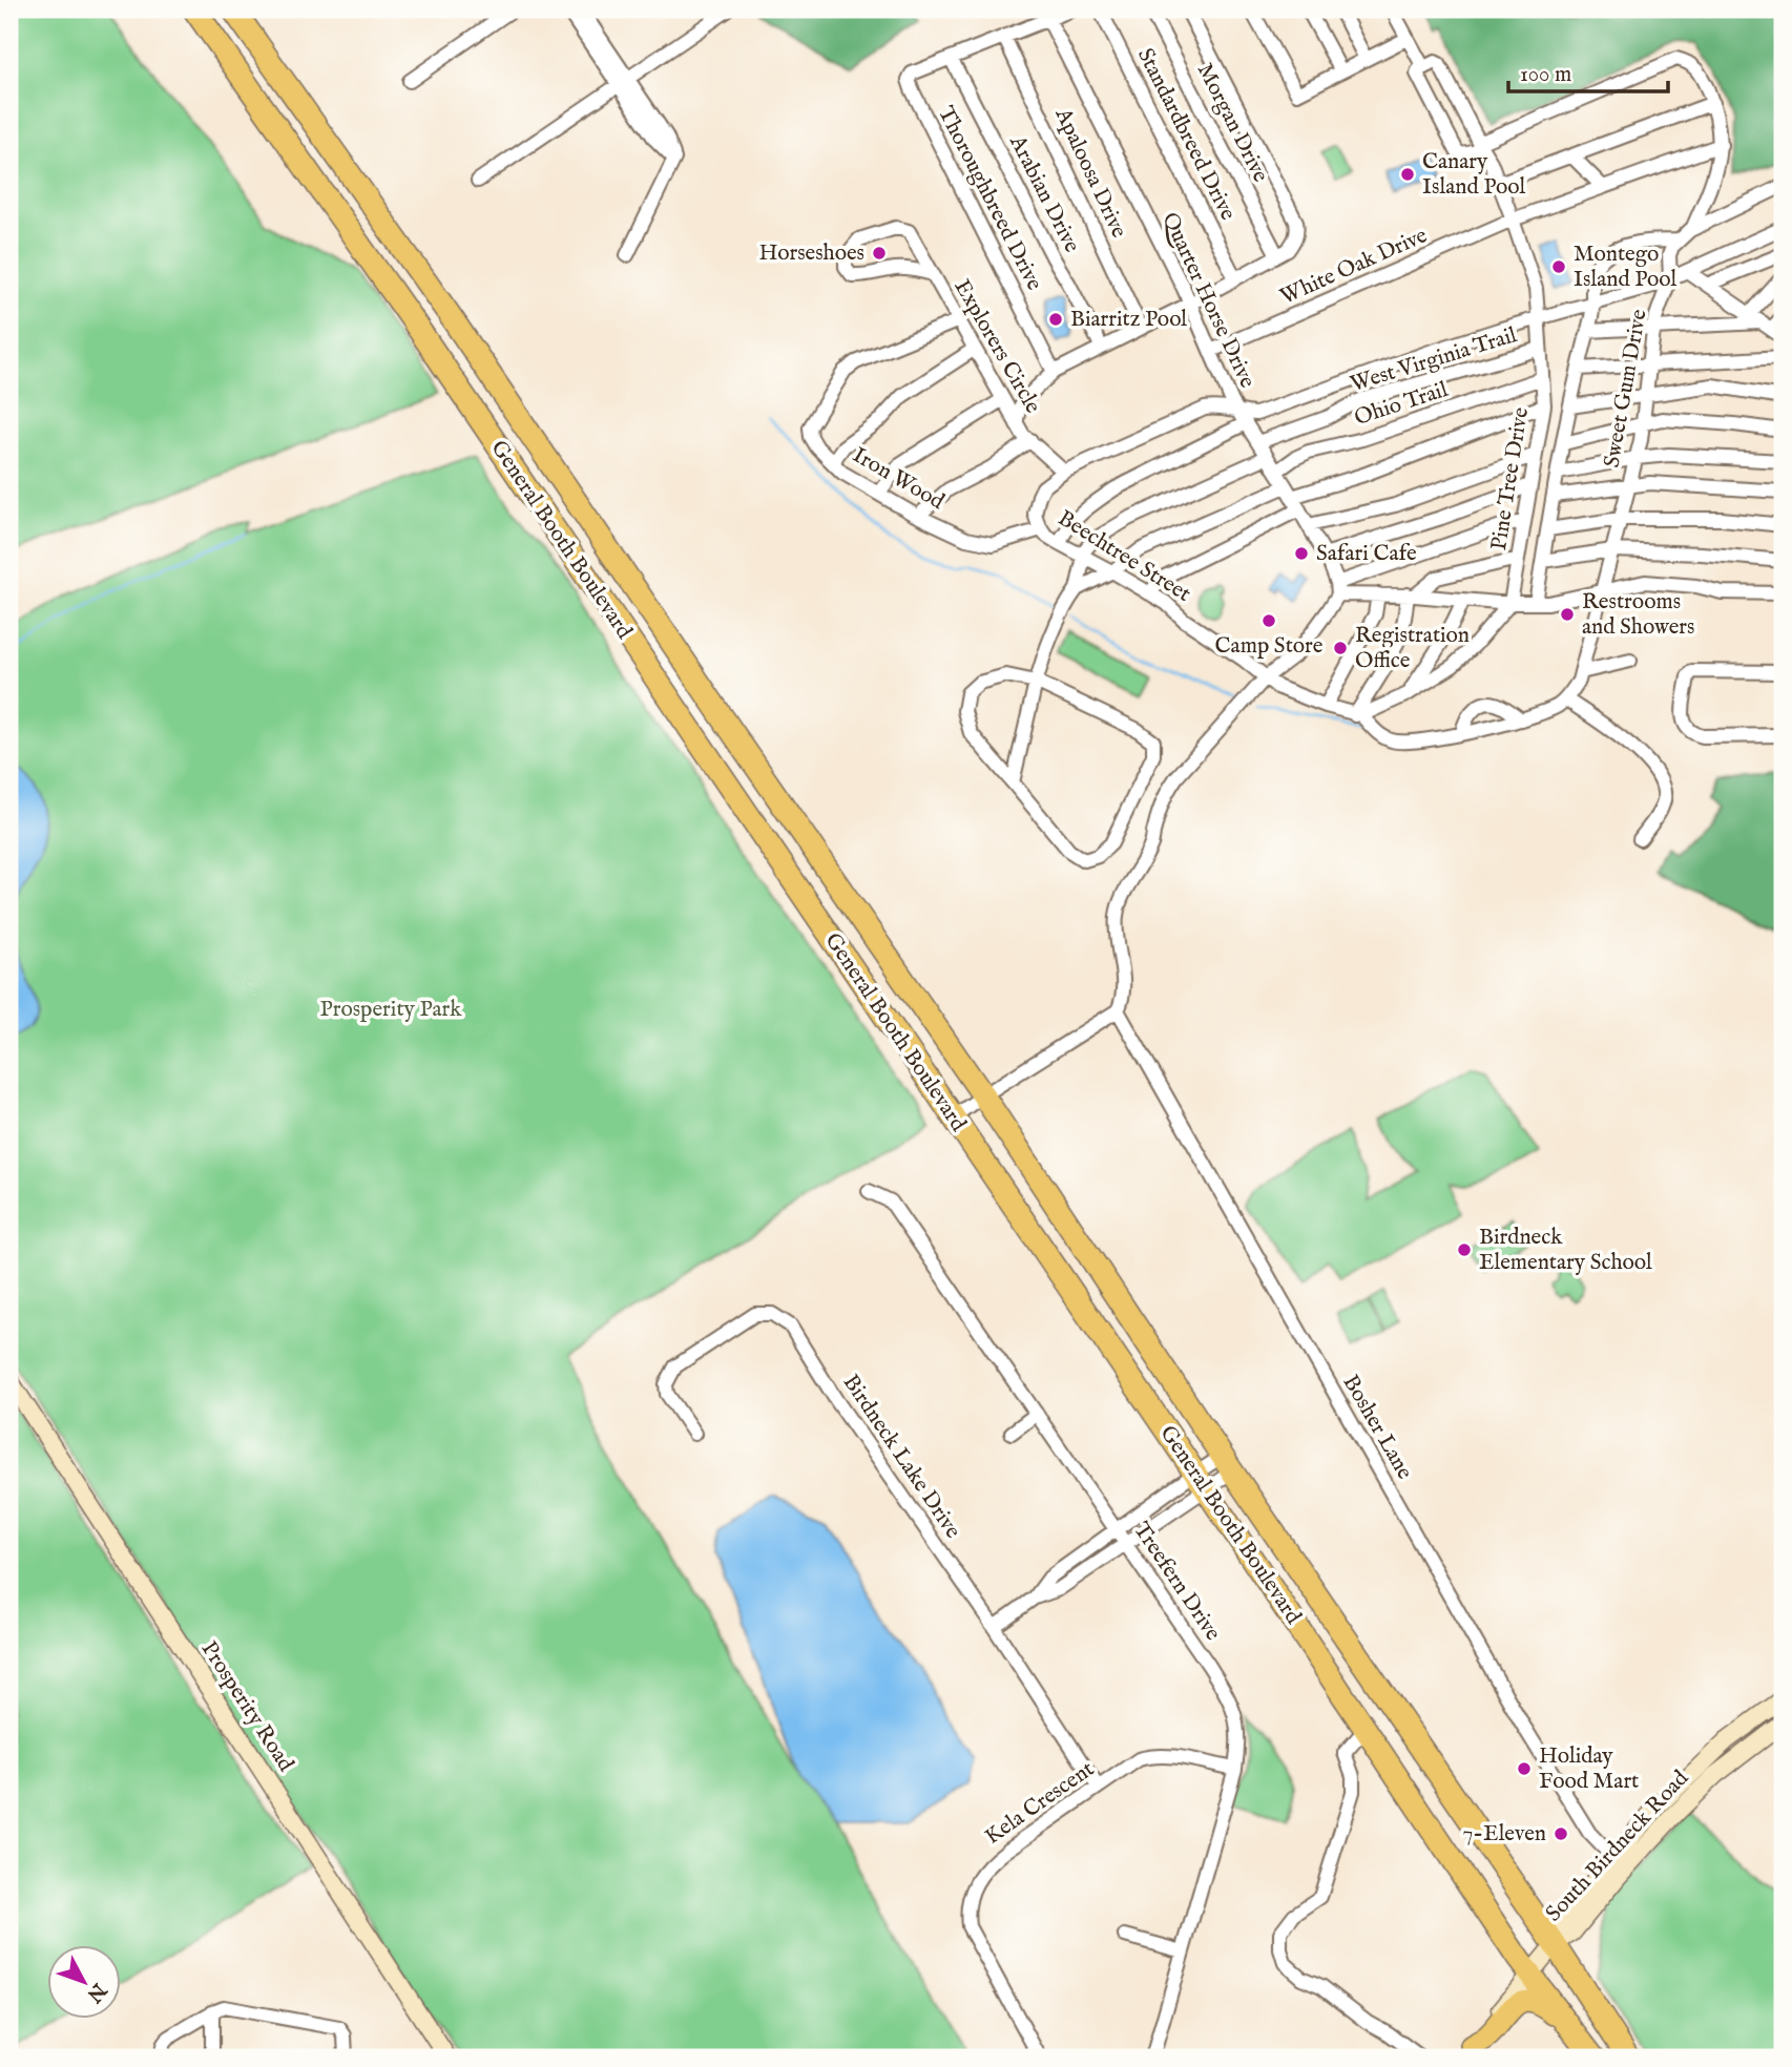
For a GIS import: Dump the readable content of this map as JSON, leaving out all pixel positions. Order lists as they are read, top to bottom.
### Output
{
  "streets": {
    "highway": ["General Booth Boulevard"],
    "street": [
      "Morgan Drive",
      "Standardbreed Drive",
      "Apaloosa Drive",
      "Arabian Drive",
      "Thoroughbreed Drive",
      "White Oak Drive",
      "Quarter Horse Drive",
      "Explorers Circle",
      "West Virginia Trail",
      "Sweet Gum Drive",
      "Ohio Trail",
      "Iron Wood",
      "Pine Tree Drive",
      "Beechtree Street",
      "Bosher Lane",
      "Birdneck Lake Drive",
      "Treefern Drive",
      "Prosperity Road",
      "Kela Crescent",
      "South Birdneck Road"
    ]
  },
  "crossings": [
    ["Apaloosa Drive", "Thoroughbreed Drive"],
    ["Arabian Drive", "Thoroughbreed Drive"],
    ["Thoroughbreed Drive", "Quarter Horse Drive"],
    ["White Oak Drive", "Quarter Horse Drive"],
    ["White Oak Drive", "Pine Tree Drive"],
    ["Quarter Horse Drive", "West Virginia Trail"],
    ["Quarter Horse Drive", "Ohio Trail"],
    ["Quarter Horse Drive", "Beechtree Street"],
    ["Explorers Circle", "Iron Wood"],
    ["Explorers Circle", "Beechtree Street"],
    ["West Virginia Trail", "Pine Tree Drive"],
    ["Sweet Gum Drive", "Beechtree Street"],
    ["Ohio Trail", "Pine Tree Drive"],
    ["Iron Wood", "Beechtree Street"],
    ["Pine Tree Drive", "Beechtree Street"],
    ["General Booth Boulevard", "South Birdneck Road"],
    ["Bosher Lane", "South Birdneck Road"],
    ["Birdneck Lake Drive", "Kela Crescent"],
    ["Treefern Drive", "Kela Crescent"]
  ],
  "parks": ["Prosperity Park"],
  "places": [
    "Canary Island Pool",
    "Horseshoes",
    "Montego Island Pool",
    "Biarritz Pool",
    "Safari Cafe",
    "Restrooms and Showers",
    "Camp Store",
    "Registration Office",
    "Birdneck Elementary School",
    "Holiday Food Mart",
    "7-Eleven"
  ],
  "scale_bar": "100 m",
  "north": "bottom right"
}
